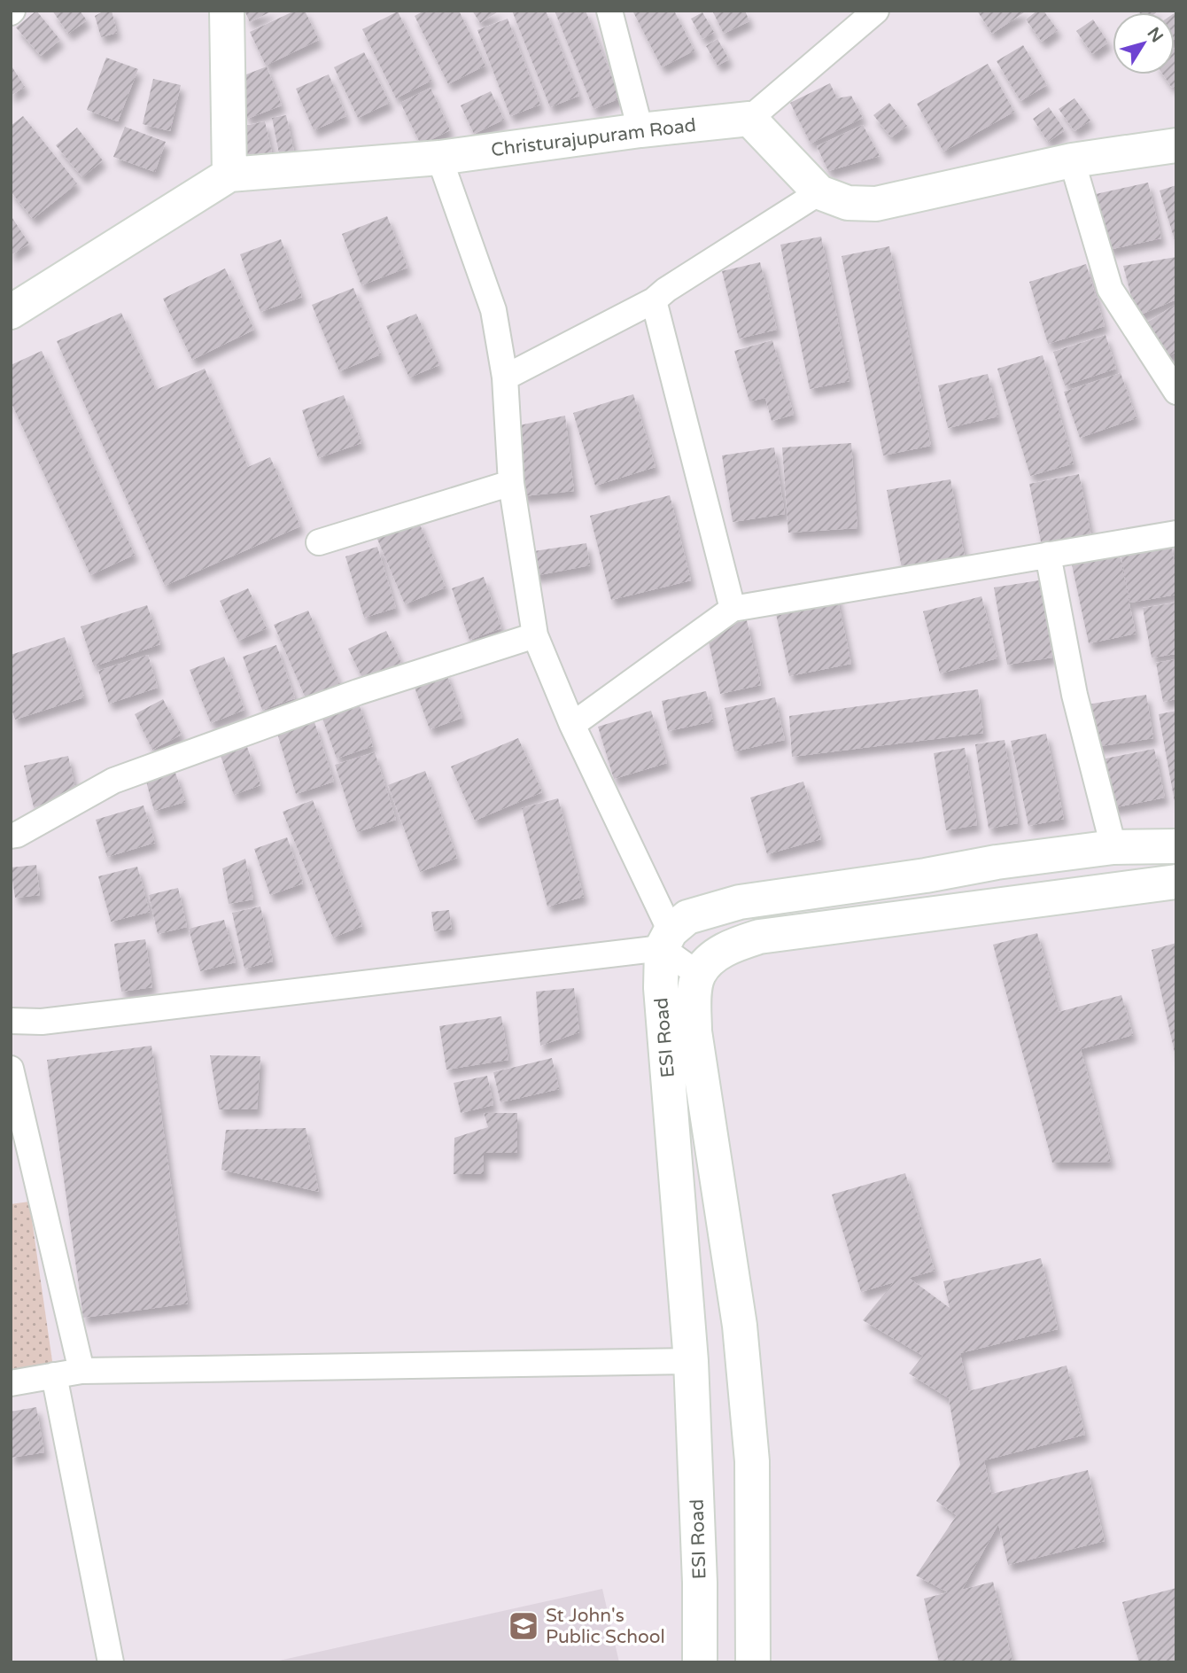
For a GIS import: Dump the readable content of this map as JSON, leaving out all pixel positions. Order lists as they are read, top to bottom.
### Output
{
  "streets": {
    "street": ["Christurajupuram Road", "ESI Road"]
  },
  "places": {
    "school or university": ["St John's Public School"]
  },
  "north": "top right"
}
